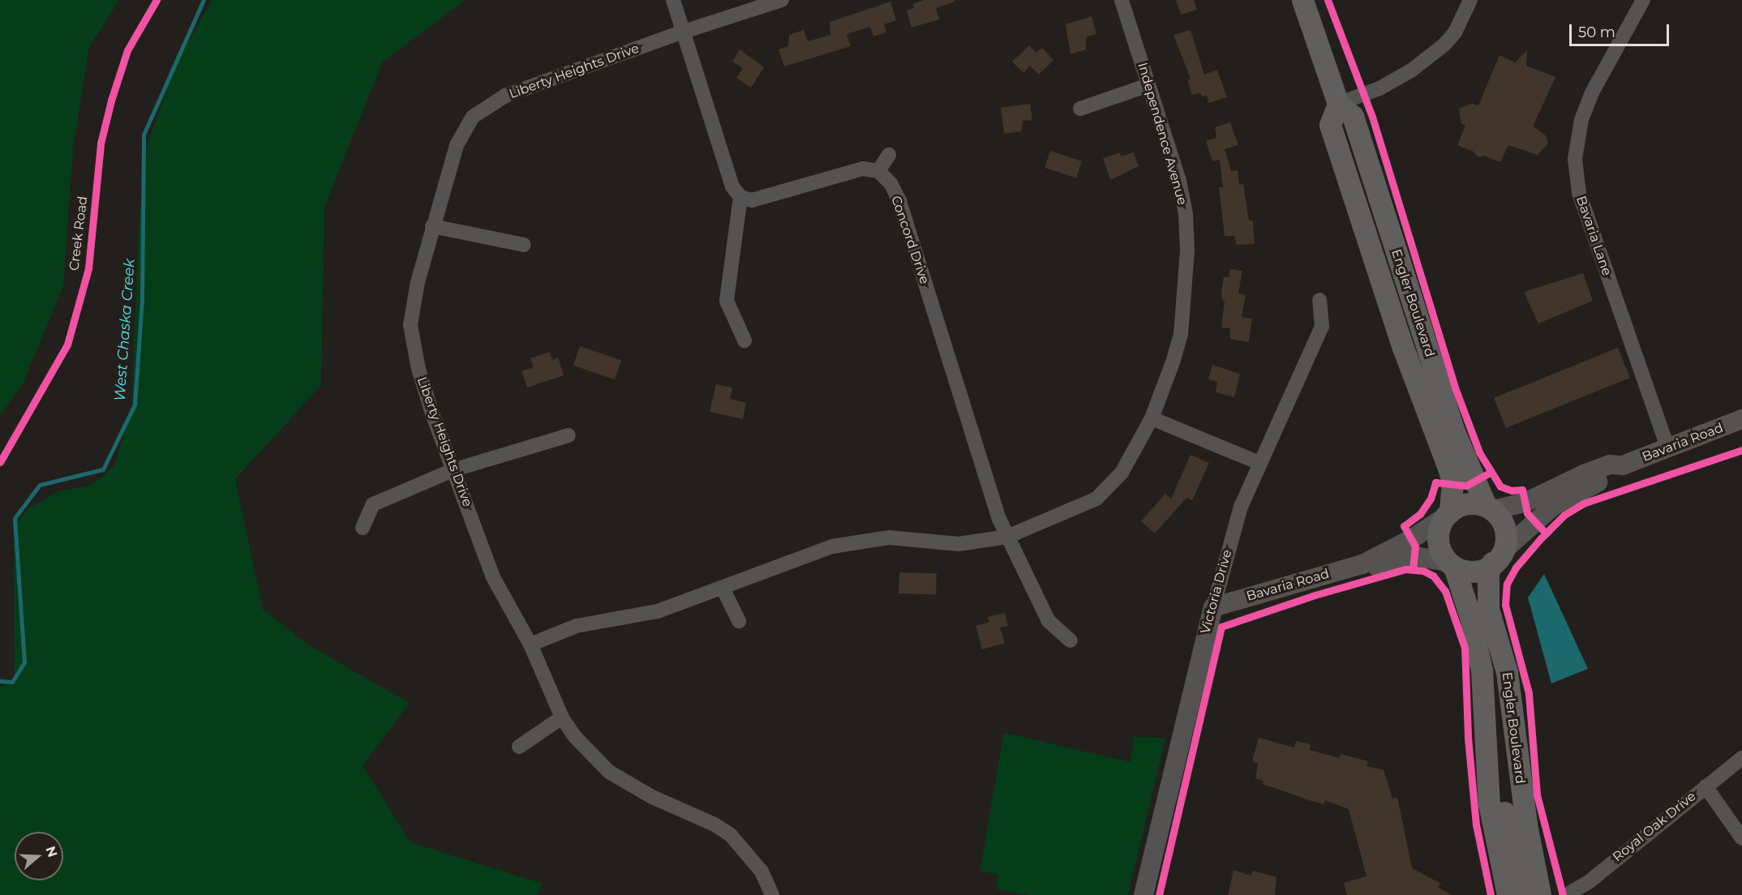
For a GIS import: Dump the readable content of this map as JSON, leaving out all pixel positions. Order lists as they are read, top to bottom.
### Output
{
  "streets": {
    "main road": ["Engler Boulevard"],
    "street": [
      "Liberty Heights Drive",
      "Independence Avenue",
      "Bavaria Lane",
      "Concord Drive",
      "Bavaria Road",
      "Victoria Drive",
      "Royal Oak Drive"
    ],
    "cycle path": ["Creek Road"]
  },
  "crossings": [
    ["Liberty Heights Drive", "Independence Avenue"],
    ["Independence Avenue", "Concord Drive"],
    ["Bavaria Lane", "Bavaria Road"],
    ["Engler Boulevard", "Bavaria Road"],
    ["Bavaria Road", "Victoria Drive"]
  ],
  "water": ["West Chaska Creek"],
  "scale_bar": "50 m",
  "north": "right"
}
